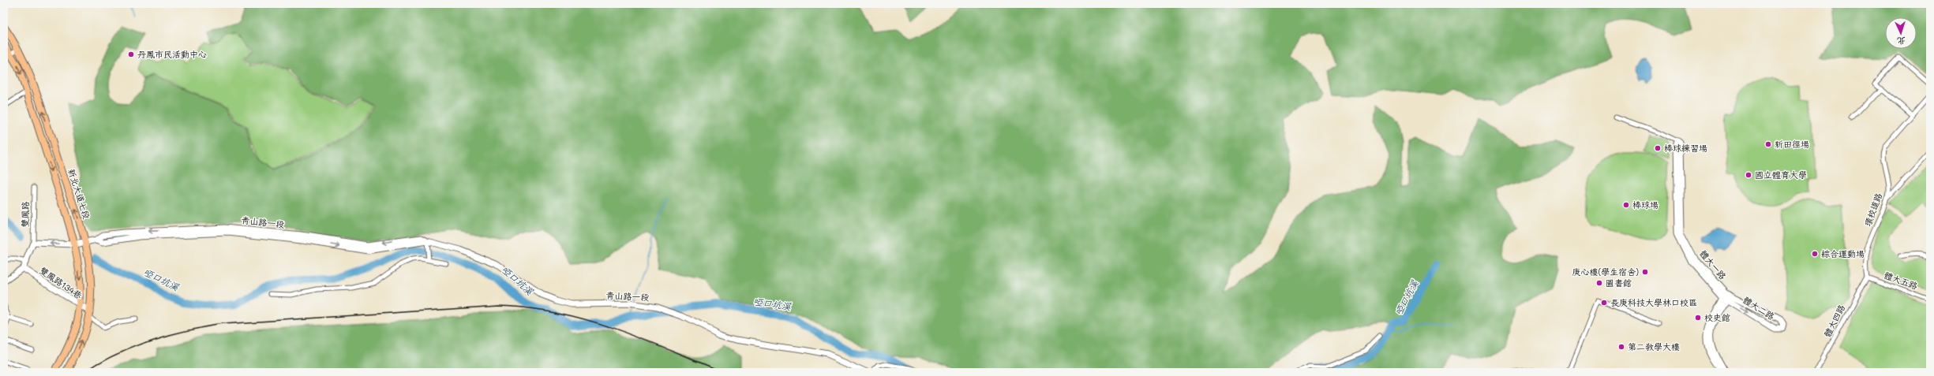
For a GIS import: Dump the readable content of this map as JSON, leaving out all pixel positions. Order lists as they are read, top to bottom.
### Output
{
  "streets": {
    "main road": ["新北大道七段"],
    "street": [
      "環校道路",
      "雙鳳路",
      "青山路一段",
      "體大一路",
      "體大五路",
      "雙鳳路134巷",
      "體大二路",
      "體大四路"
    ]
  },
  "crossings": [
    ["新北大道七段", "青山路一段"],
    ["新北大道七段", "雙鳳路134巷"],
    ["環校道路", "體大五路"],
    ["環校道路", "體大四路"],
    ["雙鳳路", "雙鳳路134巷"],
    ["體大一路", "體大二路"],
    ["體大五路", "體大四路"]
  ],
  "water": ["啞口坑溪"],
  "places": [
    "丹鳳市民活動中心",
    "新田徑場",
    "棒球練習場",
    "國立體育大學",
    "棒球場",
    "綜合運動場",
    "庚心樓(學生宿舍)",
    "圖書館",
    "長庚科技大學林口校區",
    "校史館",
    "第二教學大樓"
  ],
  "north": "bottom"
}
